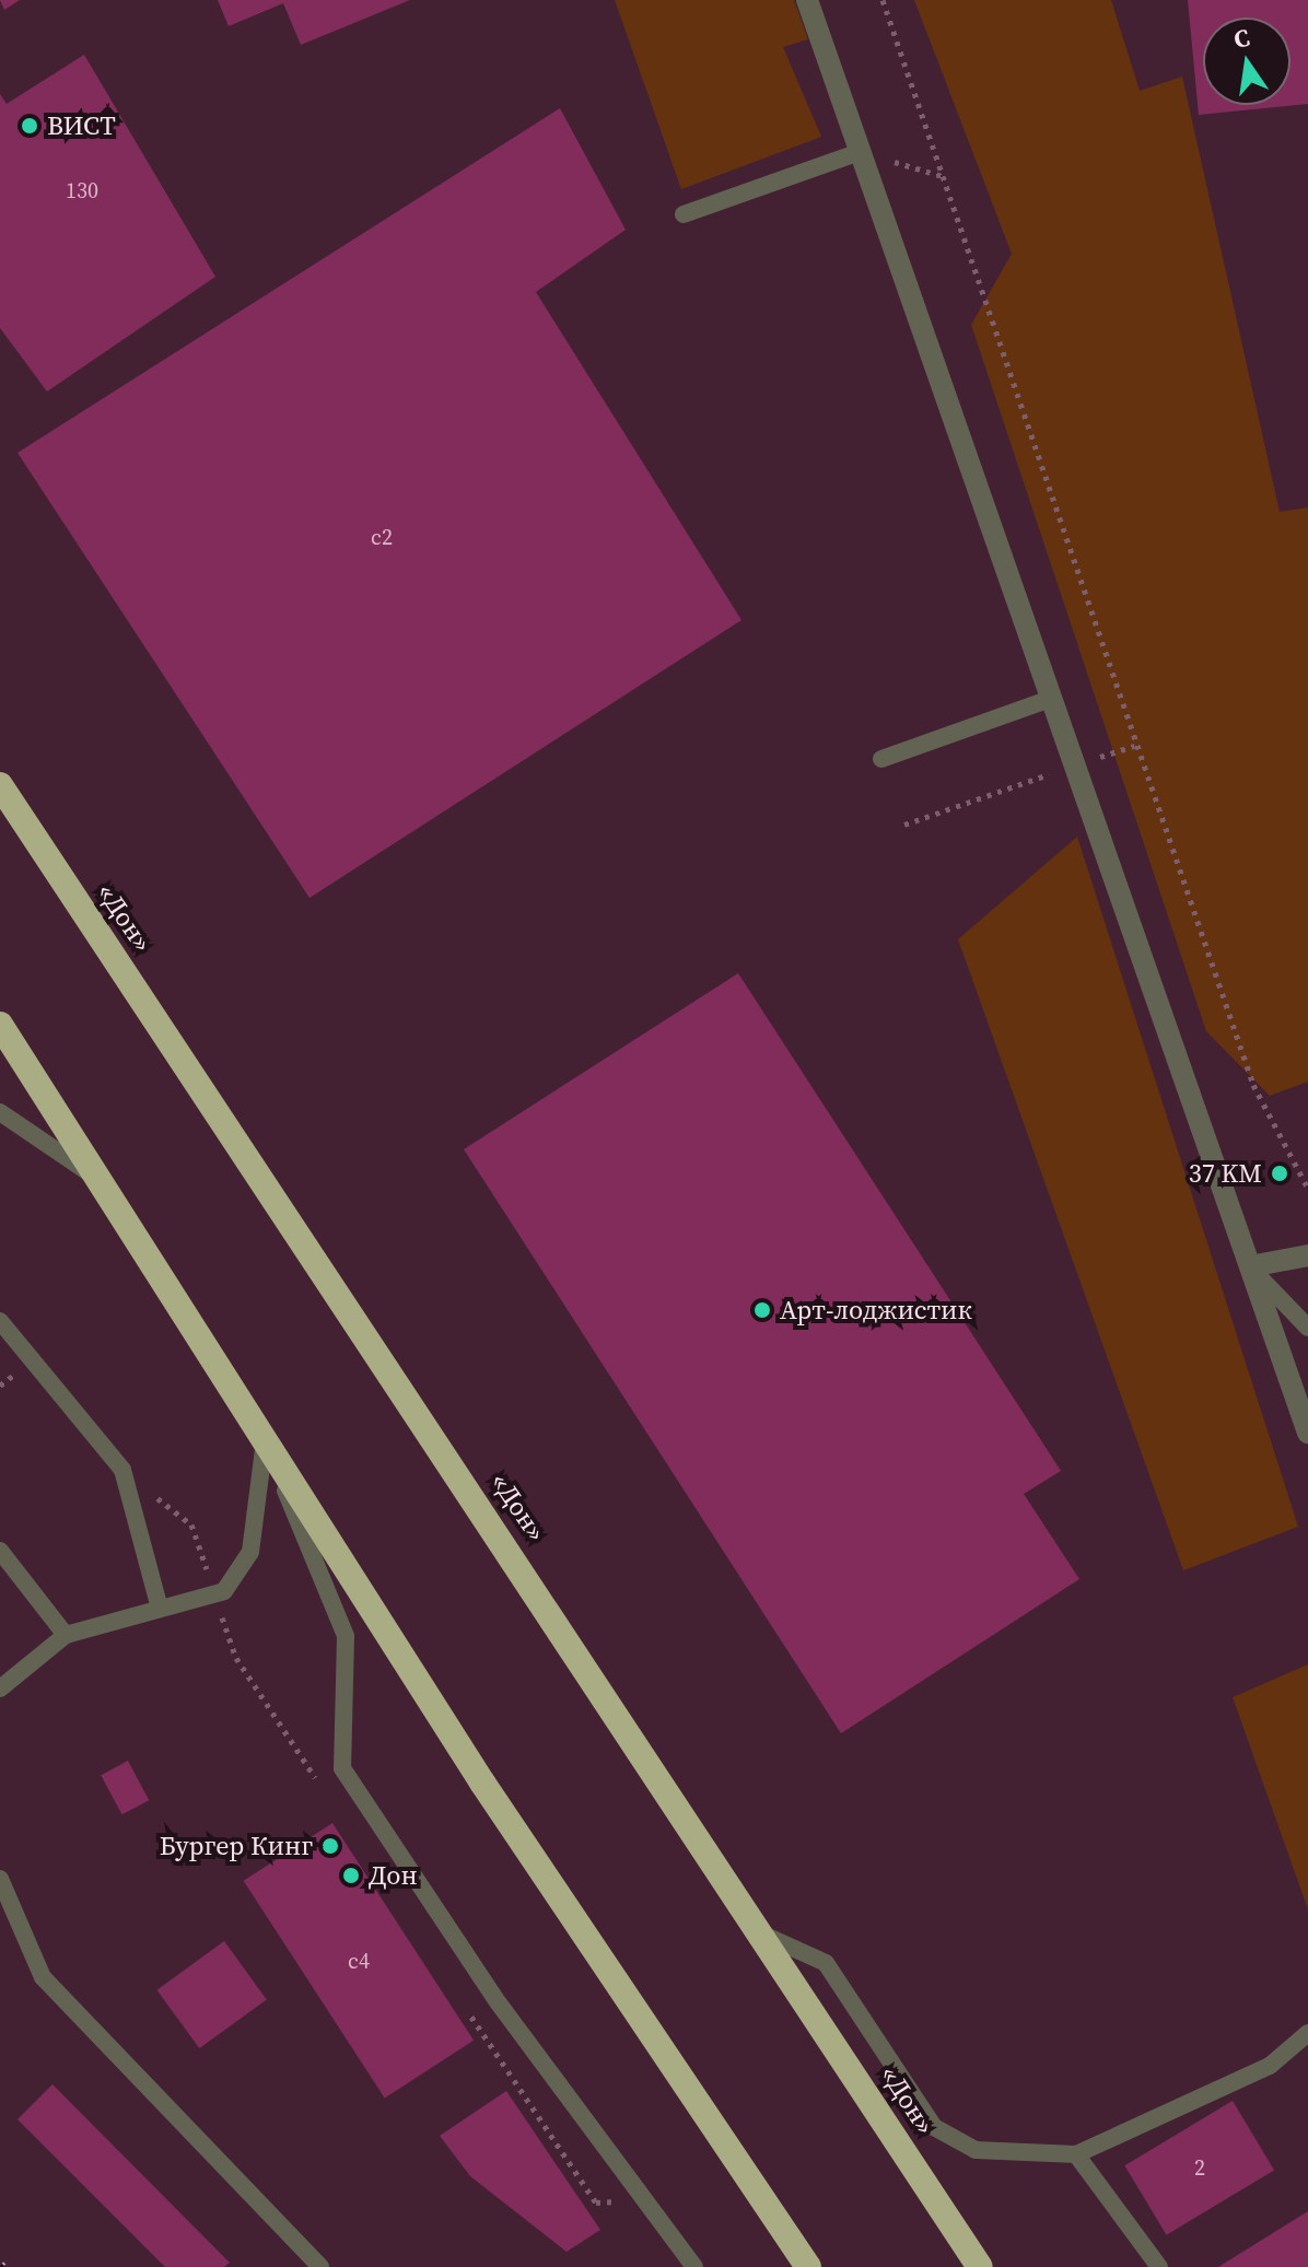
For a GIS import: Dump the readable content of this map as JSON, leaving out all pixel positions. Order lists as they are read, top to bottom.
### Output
{
  "streets": {
    "highway": ["«Дон»"]
  },
  "places": [
    "ВИСТ",
    "37 KM",
    "Арт-лоджистик",
    "Бургер Кинг",
    "Дон"
  ],
  "house_numbers": [
    "130",
    "с2",
    "с4",
    "2"
  ],
  "north": "top"
}
